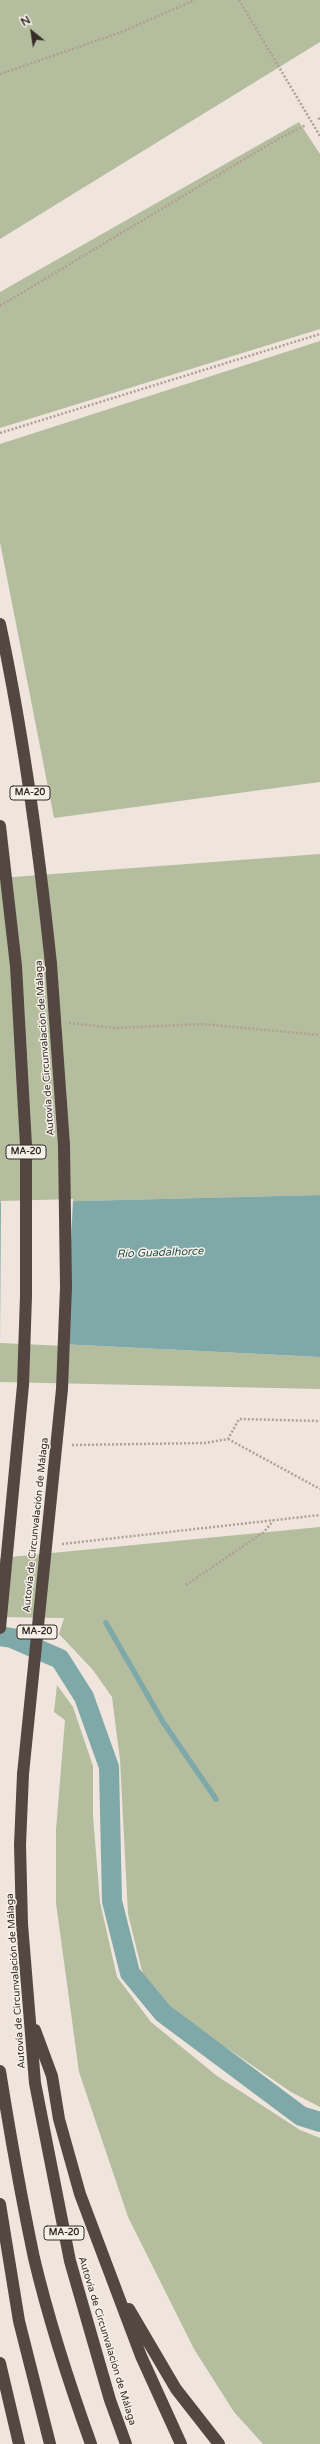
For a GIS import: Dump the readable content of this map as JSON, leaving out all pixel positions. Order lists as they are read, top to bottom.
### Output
{
  "streets": {
    "highway": ["MA-20", "Autovía de Circunvalación de Málaga"]
  },
  "water": ["Río Guadalhorce"],
  "north": "top left"
}
